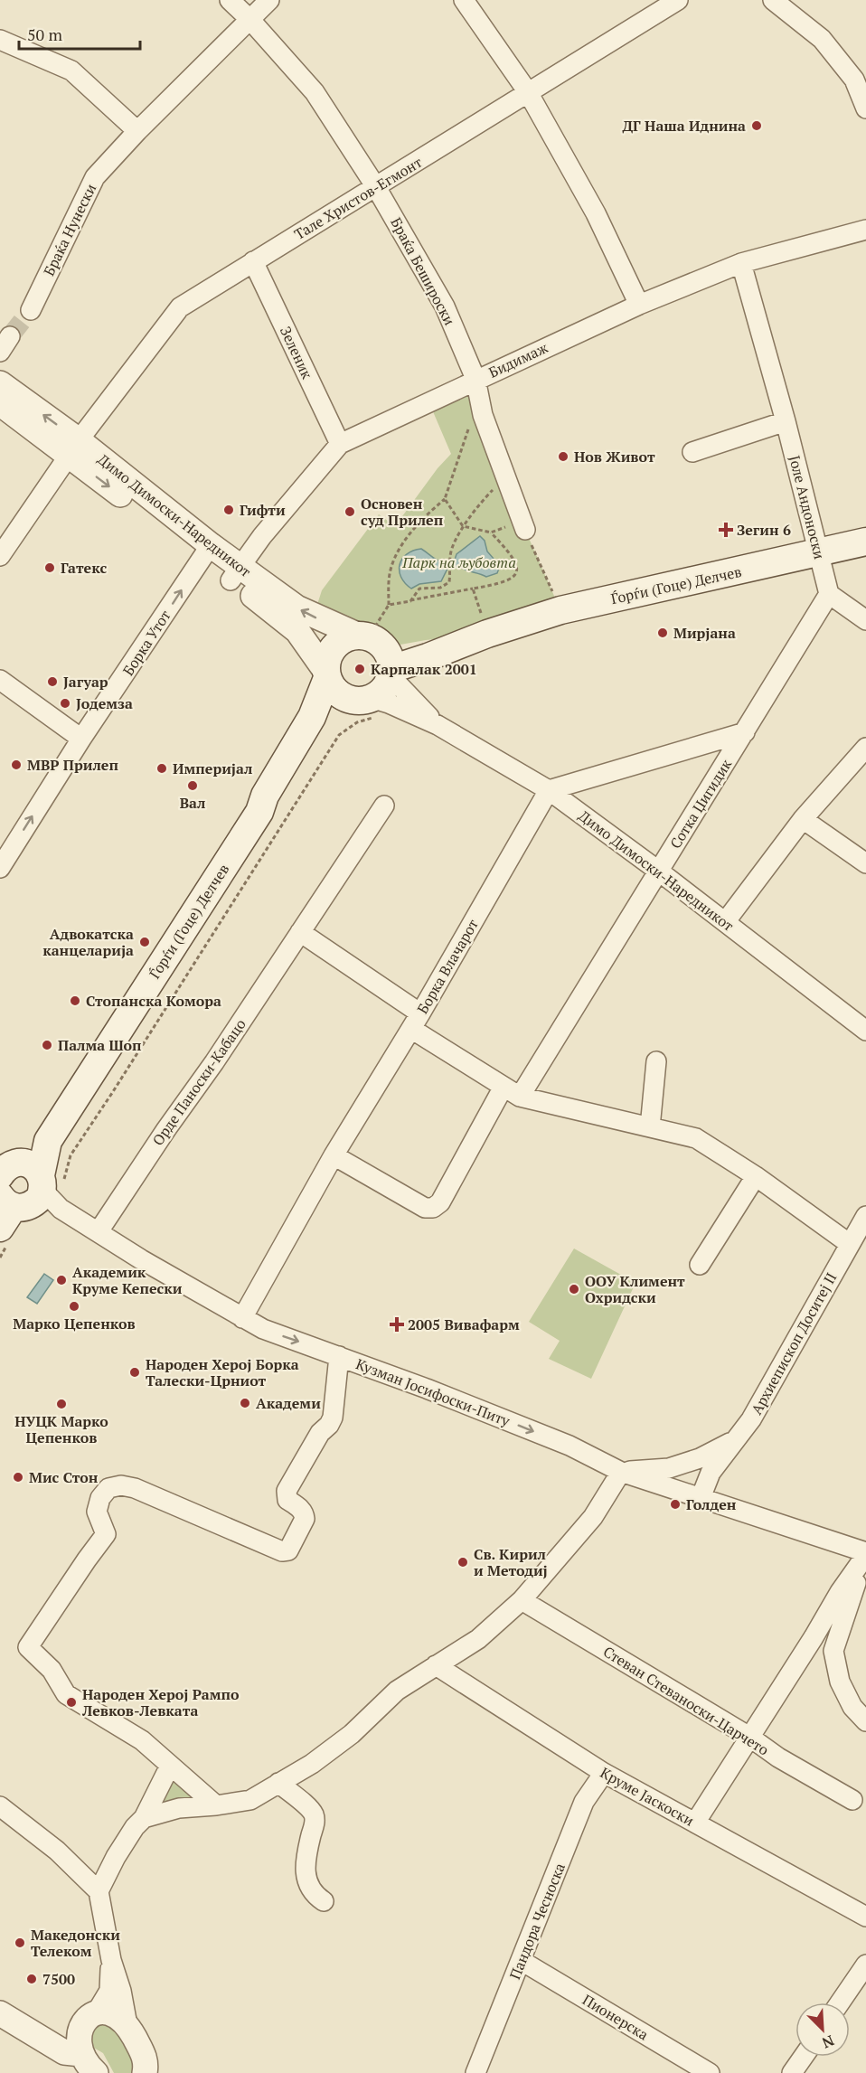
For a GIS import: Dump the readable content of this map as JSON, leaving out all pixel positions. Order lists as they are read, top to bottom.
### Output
{
  "streets": {
    "main road": ["Ѓорѓи (Гоце) Делчев"],
    "street": [
      "Тале Христов-Егмонт",
      "Браќа Нунески",
      "Браќа Бешироски",
      "Зеленик",
      "Бидимаж",
      "Јоле Андоноски",
      "Димо Димоски-Наредникот",
      "Борка Утот",
      "Сотка Џигидик",
      "Борка Влачарот",
      "Орде Паноски-Кабацо",
      "Архиепископ Доситеј II",
      "Кузман Јосифоски-Питу",
      "Стеван Стеваноски-Царчето",
      "Круме Јаскоски",
      "Пандора Чесноска",
      "Пионерска"
    ]
  },
  "crossings": [
    ["Тале Христов-Егмонт", "Браќа Бешироски"],
    ["Тале Христов-Егмонт", "Зеленик"],
    ["Тале Христов-Егмонт", "Димо Димоски-Наредникот"],
    ["Браќа Нунески", "Браќа Бешироски"],
    ["Браќа Бешироски", "Бидимаж"],
    ["Зеленик", "Бидимаж"],
    ["Бидимаж", "Јоле Андоноски"],
    ["Бидимаж", "Димо Димоски-Наредникот"],
    ["Јоле Андоноски", "Ѓорѓи (Гоце) Делчев"],
    ["Јоле Андоноски", "Сотка Џигидик"],
    ["Димо Димоски-Наредникот", "Ѓорѓи (Гоце) Делчев"],
    ["Димо Димоски-Наредникот", "Борка Утот"],
    ["Димо Димоски-Наредникот", "Сотка Џигидик"],
    ["Димо Димоски-Наредникот", "Борка Влачарот"],
    ["Ѓорѓи (Гоце) Делчев", "Кузман Јосифоски-Питу"],
    ["Борка Влачарот", "Кузман Јосифоски-Питу"],
    ["Орде Паноски-Кабацо", "Кузман Јосифоски-Питу"],
    ["Архиепископ Доситеј II", "Кузман Јосифоски-Питу"],
    ["Круме Јаскоски", "Пандора Чесноска"],
    ["Пандора Чесноска", "Пионерска"]
  ],
  "one_way": ["Борка Утот", "Кузман Јосифоски-Питу"],
  "parks": ["Парк на љубовта"],
  "places": {
    "other": [
      "ДГ Наша Иднина",
      "Нов Живот",
      "Гифти",
      "Основен суд Прилеп",
      "Гатекс",
      "Мирјана",
      "Карпалак 2001",
      "Јагуар",
      "Јодемза",
      "МВР Прилеп",
      "Империјал",
      "Вал",
      "Адвокатска канцеларија",
      "Стопанска Комора",
      "Палма Шоп",
      "Академик Круме Кепески",
      "ООУ Климент Охридски",
      "Марко Цепенков",
      "Народен Херој Борка Талески-Црниот",
      "Академи",
      "НУЦК Марко Цепенков",
      "Мис Стон",
      "Голден",
      "Св. Кирил и Методиј",
      "Народен Херој Рампо Левков-Левката",
      "Македонски Телеком",
      "7500"
    ],
    "health": ["Зегин 6", "2005 Вивафарм"]
  },
  "scale_bar": "50 m",
  "north": "bottom right"
}
